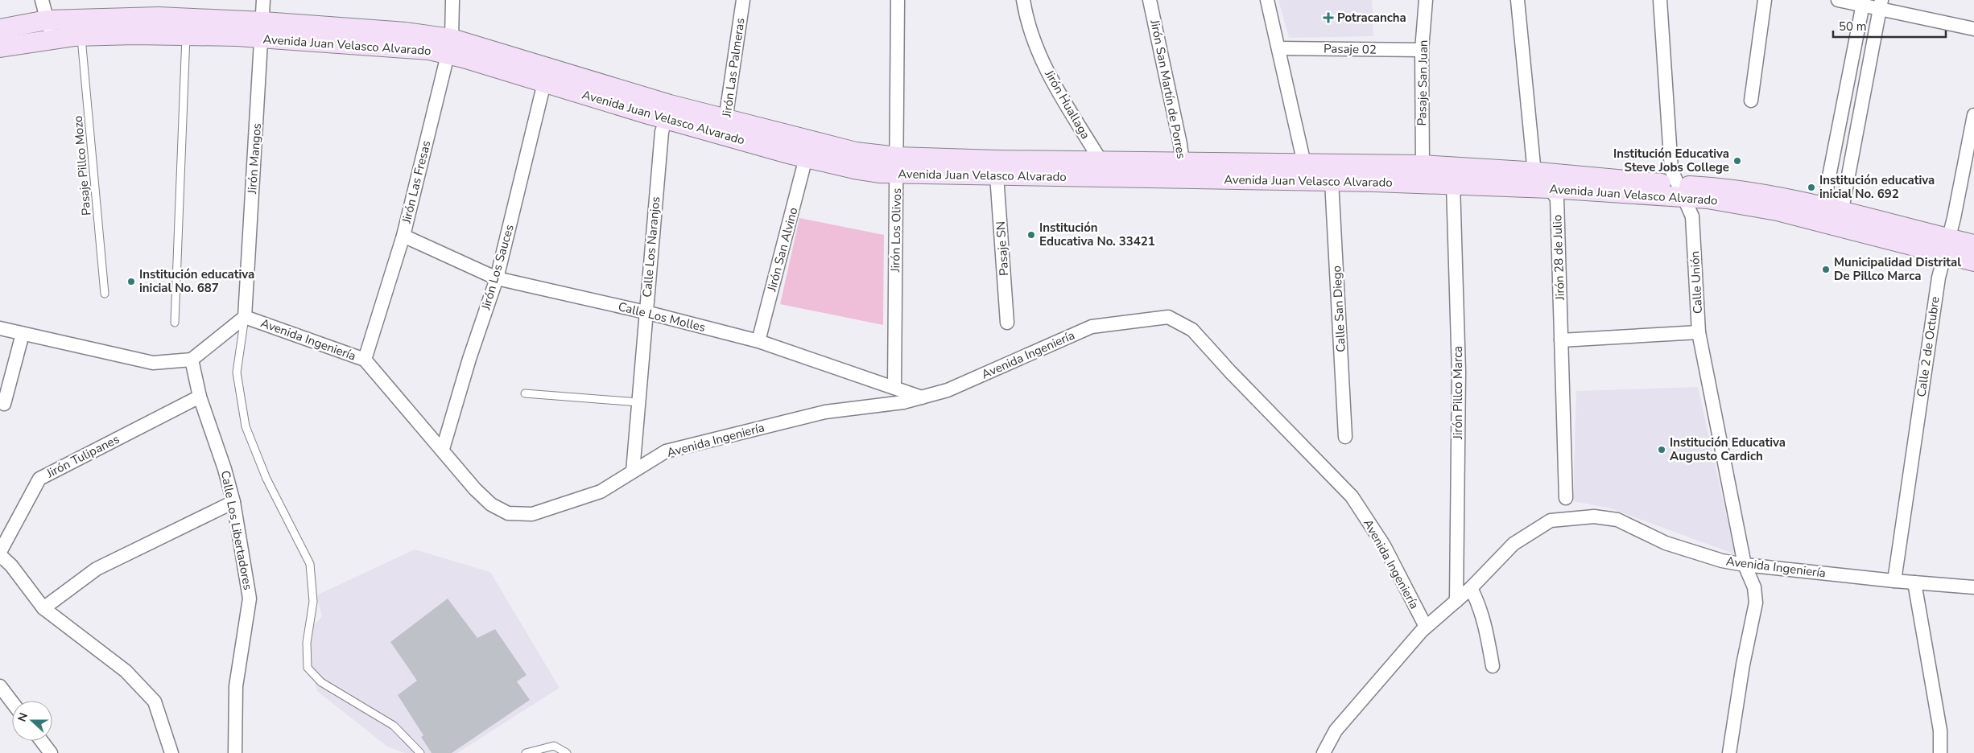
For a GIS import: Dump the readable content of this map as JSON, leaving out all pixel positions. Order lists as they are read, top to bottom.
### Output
{
  "streets": {
    "street": [
      "Avenida Juan Velasco Alvarado",
      "Pasaje 02",
      "Jirón Las Palmeras",
      "Pasaje San Juan",
      "Jirón San Martín de Porres",
      "Jirón Huallaga",
      "Jirón Mangos",
      "Jirón Las Fresas",
      "Jirón Los Olivos",
      "Calle Los Naranjos",
      "Pasaje SN",
      "Jirón San Alvino",
      "Jirón 28 de Julio",
      "Jirón Los Sauces",
      "Calle Unión",
      "Calle San Diego",
      "Calle Los Molles",
      "Avenida Ingeniería",
      "Calle 2 de Octubre",
      "Jirón Pillco Marca",
      "Jirón Tulipanes",
      "Calle Los Libertadores"
    ],
    "lane": ["Pasaje Pillco Mozo"]
  },
  "crossings": [
    ["Avenida Juan Velasco Alvarado", "Jirón Las Palmeras"],
    ["Avenida Juan Velasco Alvarado", "Pasaje San Juan"],
    ["Avenida Juan Velasco Alvarado", "Jirón San Martín de Porres"],
    ["Avenida Juan Velasco Alvarado", "Jirón Huallaga"],
    ["Avenida Juan Velasco Alvarado", "Jirón Mangos"],
    ["Avenida Juan Velasco Alvarado", "Pasaje Pillco Mozo"],
    ["Avenida Juan Velasco Alvarado", "Jirón Las Fresas"],
    ["Avenida Juan Velasco Alvarado", "Jirón Los Olivos"],
    ["Avenida Juan Velasco Alvarado", "Calle Los Naranjos"],
    ["Avenida Juan Velasco Alvarado", "Pasaje SN"],
    ["Avenida Juan Velasco Alvarado", "Jirón San Alvino"],
    ["Avenida Juan Velasco Alvarado", "Jirón 28 de Julio"],
    ["Avenida Juan Velasco Alvarado", "Jirón Los Sauces"],
    ["Avenida Juan Velasco Alvarado", "Calle Unión"],
    ["Avenida Juan Velasco Alvarado", "Calle San Diego"],
    ["Avenida Juan Velasco Alvarado", "Calle 2 de Octubre"],
    ["Avenida Juan Velasco Alvarado", "Jirón Pillco Marca"],
    ["Pasaje 02", "Pasaje San Juan"],
    ["Jirón Mangos", "Avenida Ingeniería"],
    ["Jirón Las Fresas", "Calle Los Molles"],
    ["Jirón Las Fresas", "Avenida Ingeniería"],
    ["Jirón Los Olivos", "Calle Los Molles"],
    ["Calle Los Naranjos", "Calle Los Molles"],
    ["Calle Los Naranjos", "Avenida Ingeniería"],
    ["Jirón San Alvino", "Calle Los Molles"],
    ["Jirón Los Sauces", "Calle Los Molles"],
    ["Jirón Los Sauces", "Avenida Ingeniería"],
    ["Calle Unión", "Avenida Ingeniería"],
    ["Calle Los Molles", "Avenida Ingeniería"],
    ["Avenida Ingeniería", "Calle 2 de Octubre"],
    ["Avenida Ingeniería", "Jirón Pillco Marca"],
    ["Avenida Ingeniería", "Calle Los Libertadores"],
    ["Jirón Tulipanes", "Calle Los Libertadores"]
  ],
  "places": {
    "health": ["Potracancha"],
    "other": [
      "Institución Educativa Steve Jobs College",
      "Institución educativa inicial No. 692",
      "Institución Educativa No. 33421",
      "Municipalidad Distrital De Pillco Marca",
      "Institución educativa inicial No. 687",
      "Institución Educativa Augusto Cardich"
    ]
  },
  "scale_bar": "50 m",
  "north": "left"
}
